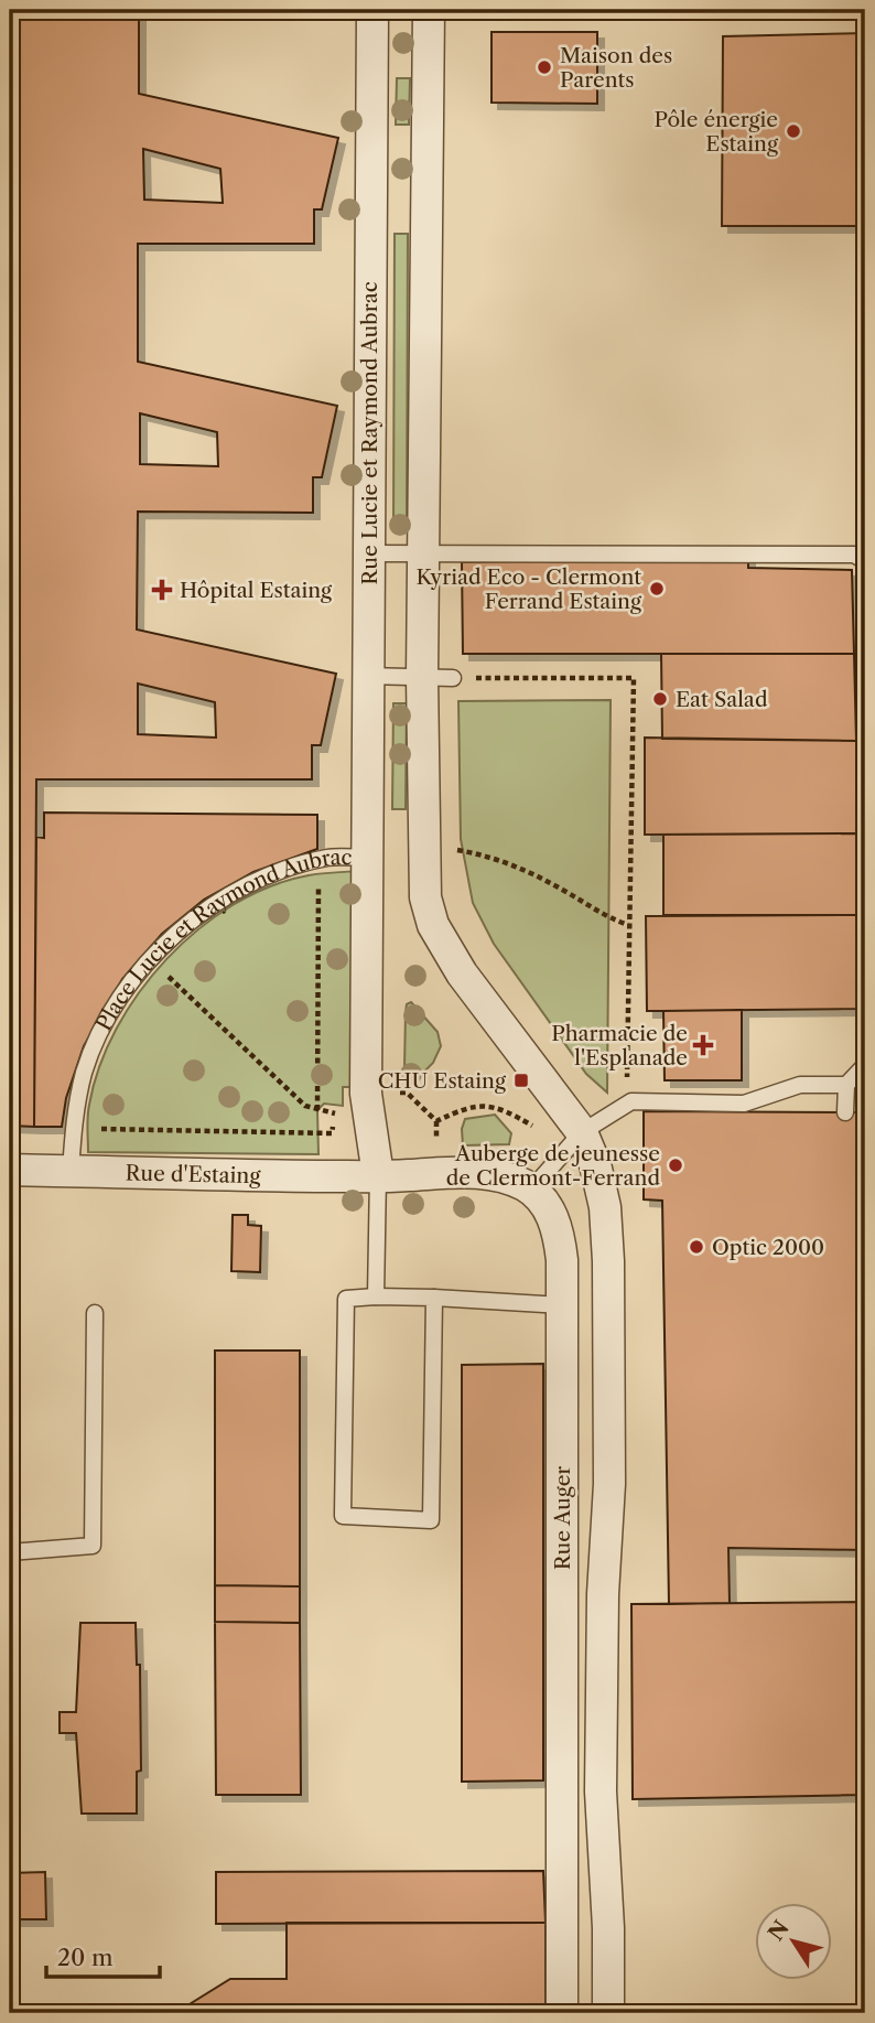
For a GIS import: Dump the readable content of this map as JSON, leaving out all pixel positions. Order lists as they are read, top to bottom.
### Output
{
  "streets": {
    "street": [
      "Rue Lucie et Raymond Aubrac",
      "Place Lucie et Raymond Aubrac",
      "Rue d'Estaing",
      "Rue Auger"
    ]
  },
  "crossings": [
    ["Rue Lucie et Raymond Aubrac", "Place Lucie et Raymond Aubrac"],
    ["Place Lucie et Raymond Aubrac", "Rue d'Estaing"],
    ["Place Lucie et Raymond Aubrac", "Rue Auger"],
    ["Rue d'Estaing", "Rue Auger"]
  ],
  "places": {
    "other": [
      "Maison des Parents",
      "Pôle énergie Estaing",
      "Kyriad Eco - Clermont Ferrand Estaing",
      "Eat Salad",
      "Auberge de jeunesse de Clermont-Ferrand",
      "Optic 2000"
    ],
    "health": ["Hôpital Estaing", "Pharmacie de l'Esplanade"],
    "transit": ["CHU Estaing"]
  },
  "scale_bar": "20 m",
  "north": "top left"
}
